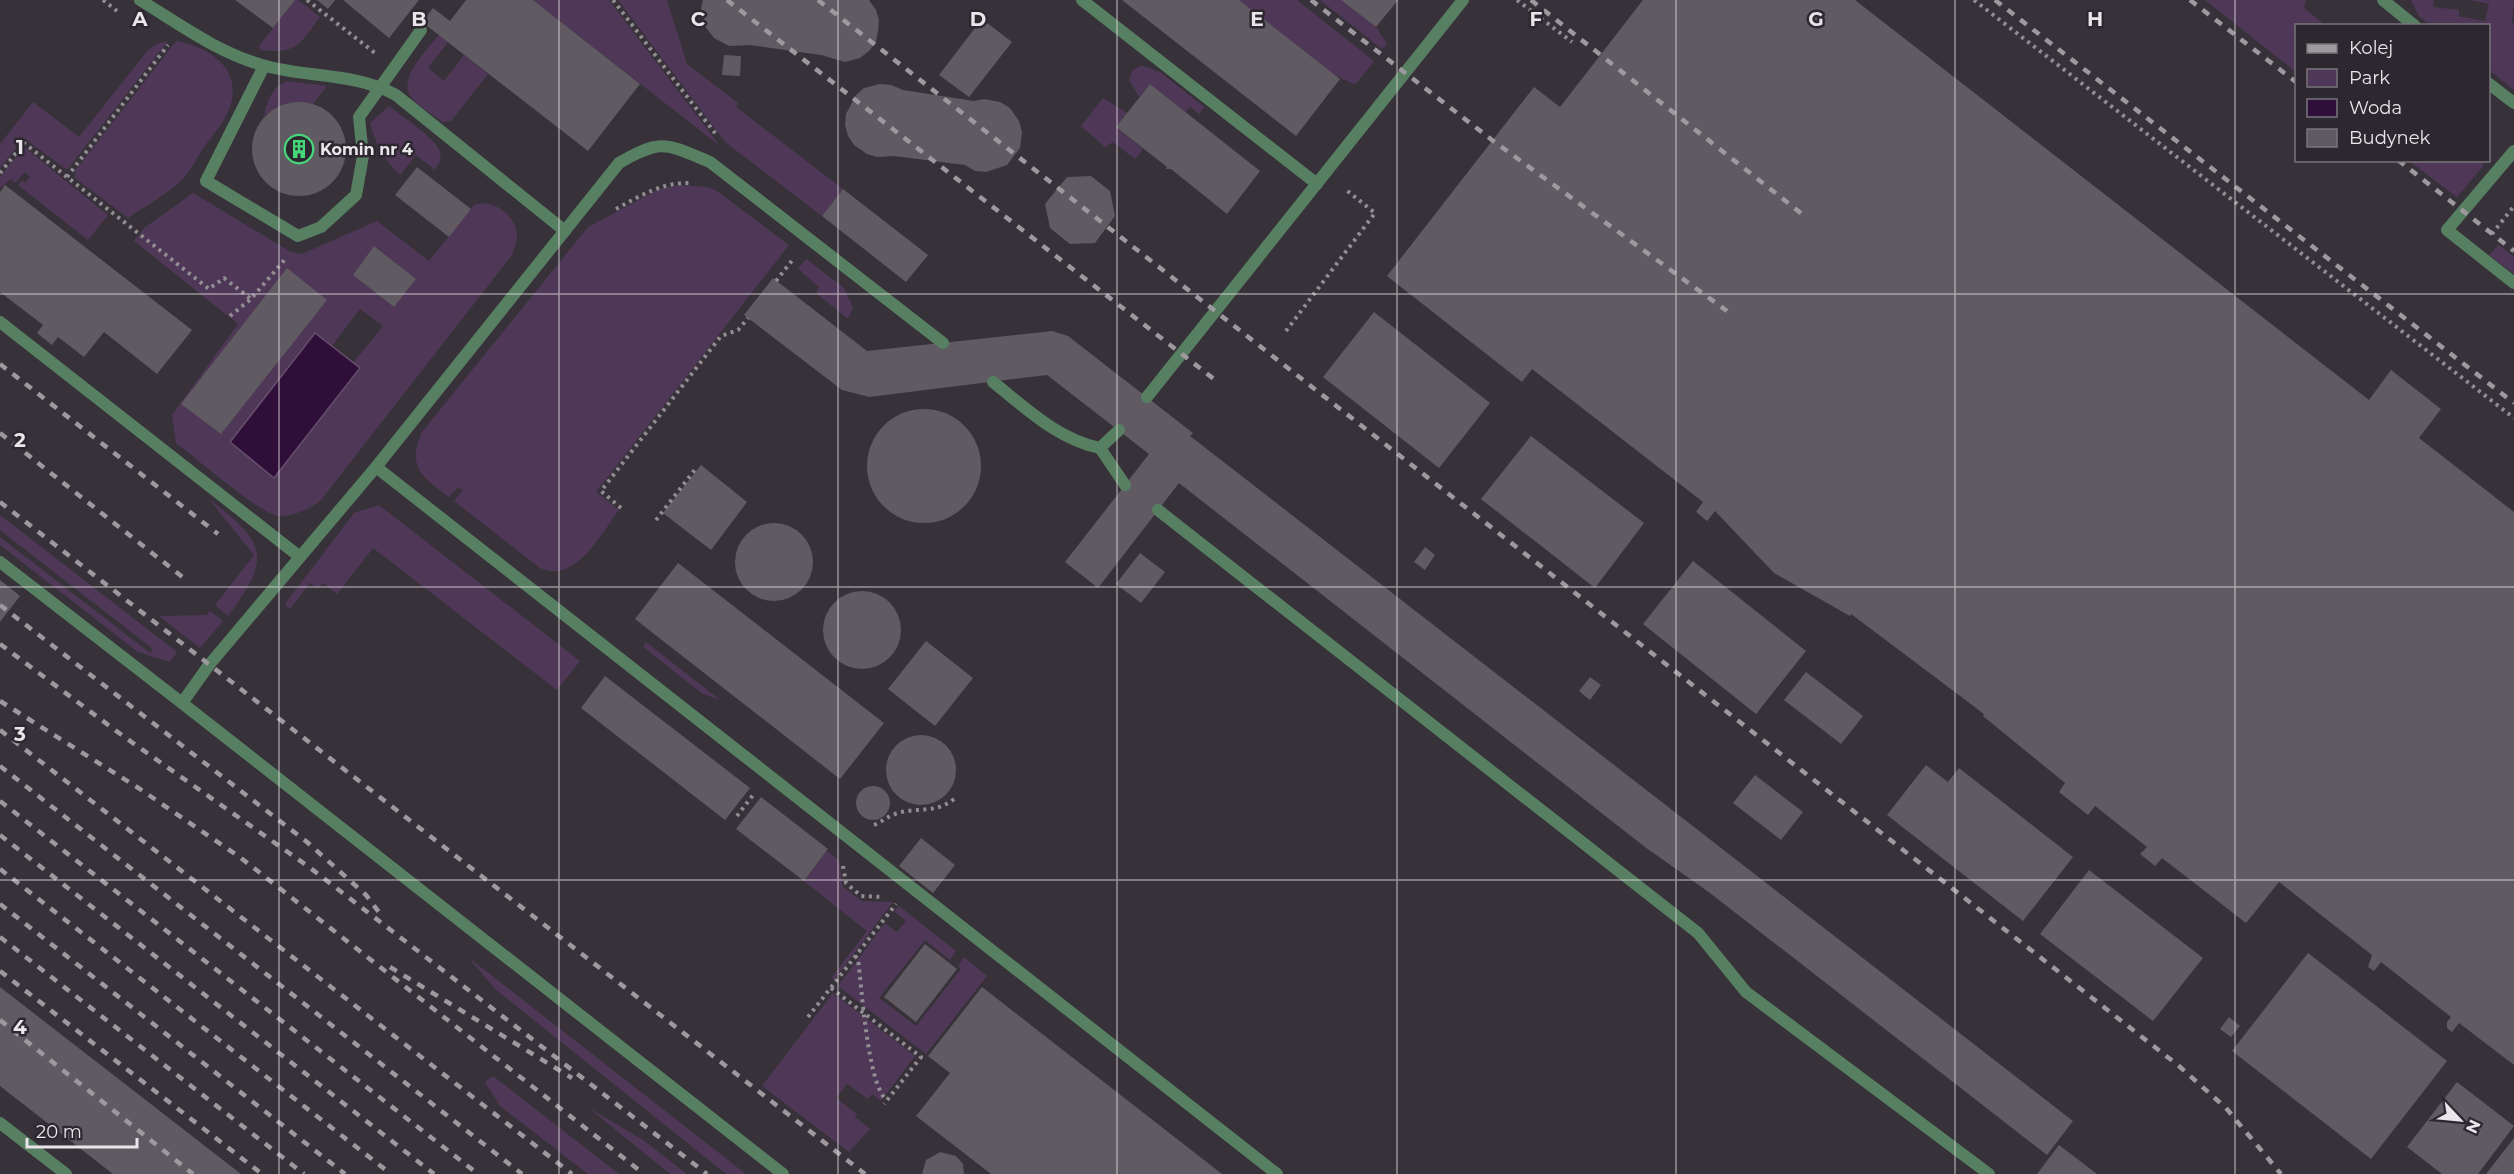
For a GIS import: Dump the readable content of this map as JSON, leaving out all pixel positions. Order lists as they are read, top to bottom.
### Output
{
  "places": {
    "building": ["Komin nr 4"]
  },
  "legend": [
    "Kolej",
    "Park",
    "Woda",
    "Budynek"
  ],
  "scale_bar": "20 m",
  "north": "bottom right",
  "grid": {
    "columns": [
      "A",
      "B",
      "C",
      "D",
      "E",
      "F",
      "G",
      "H"
    ],
    "rows": [
      "1",
      "2",
      "3",
      "4"
    ]
  }
}
